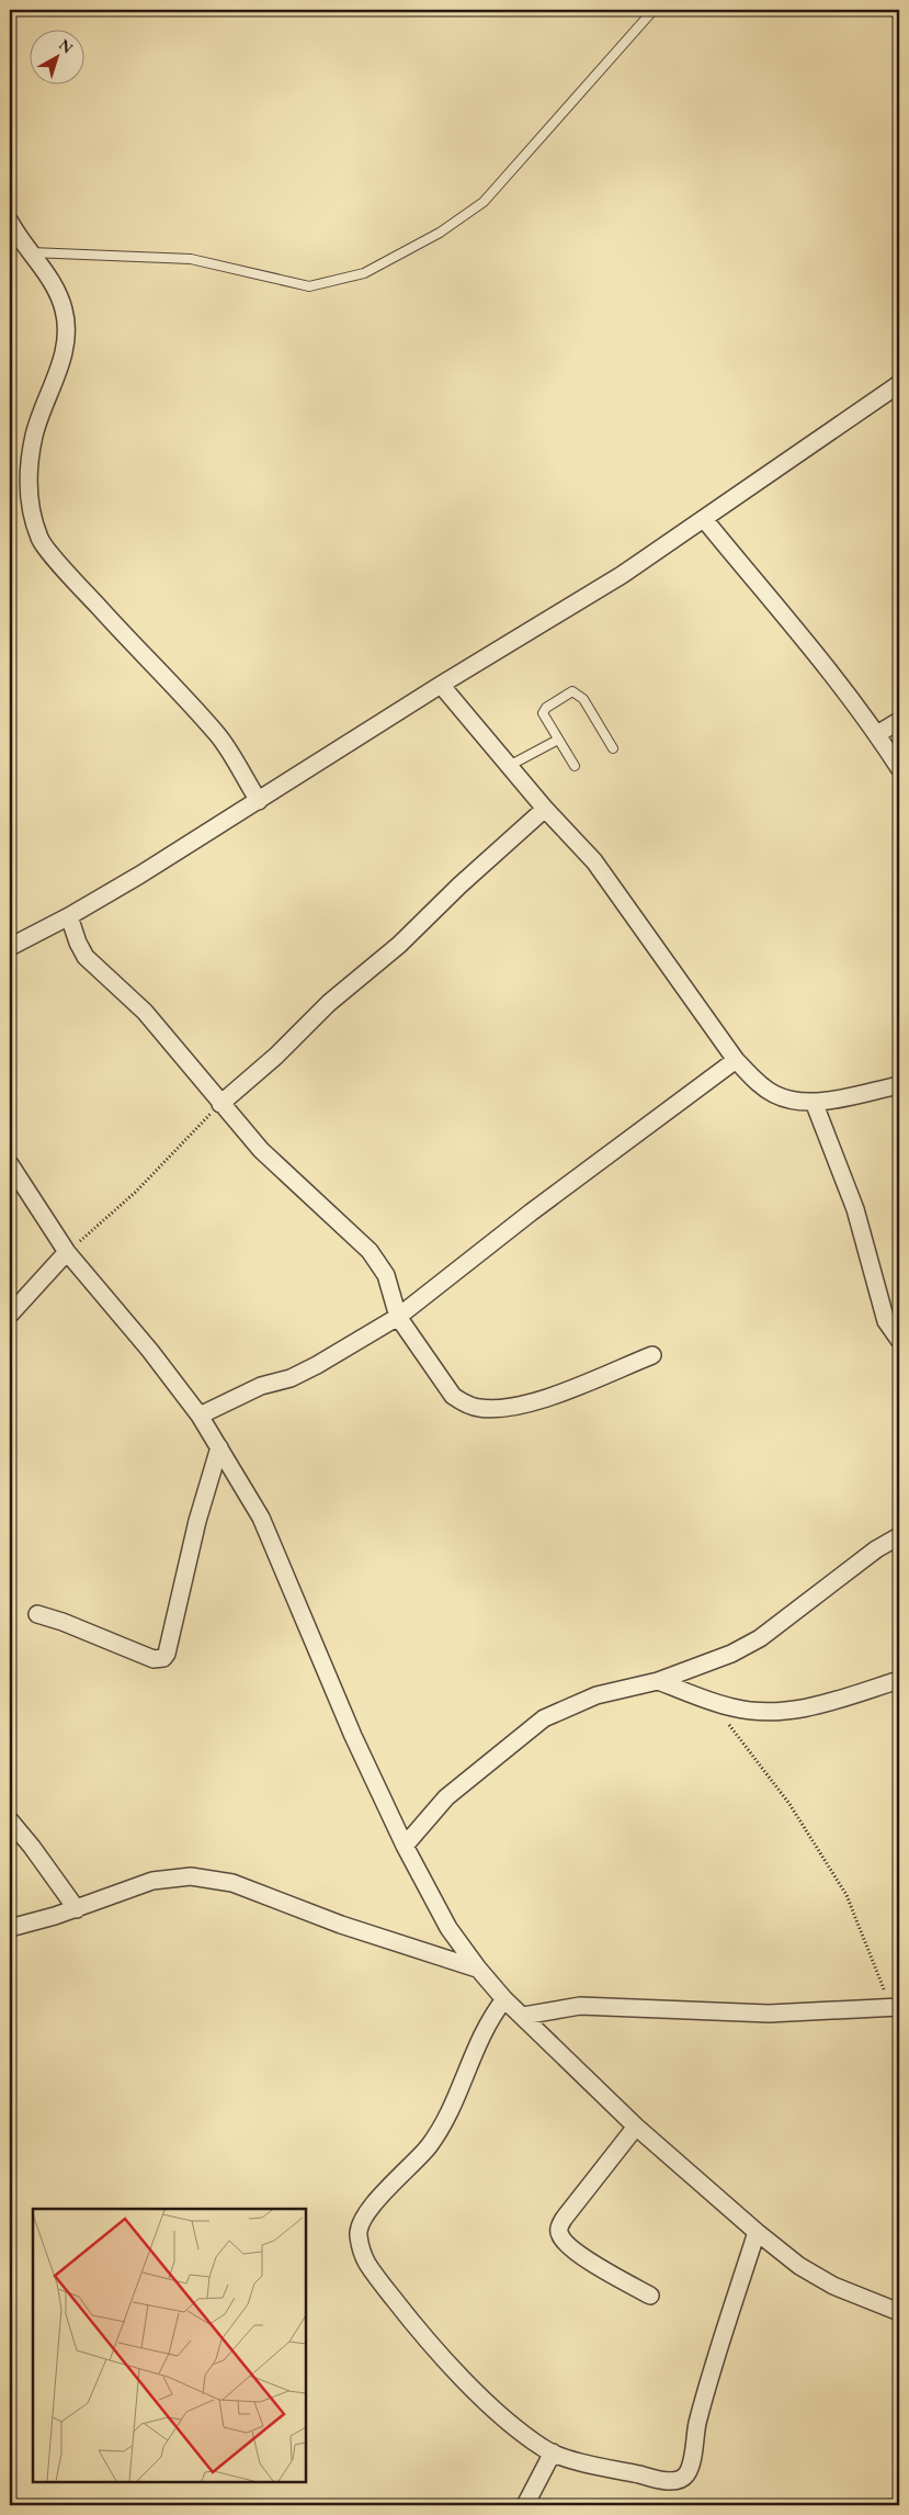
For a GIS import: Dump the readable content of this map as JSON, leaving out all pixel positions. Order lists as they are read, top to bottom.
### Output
{
  "north": "top right"
}
